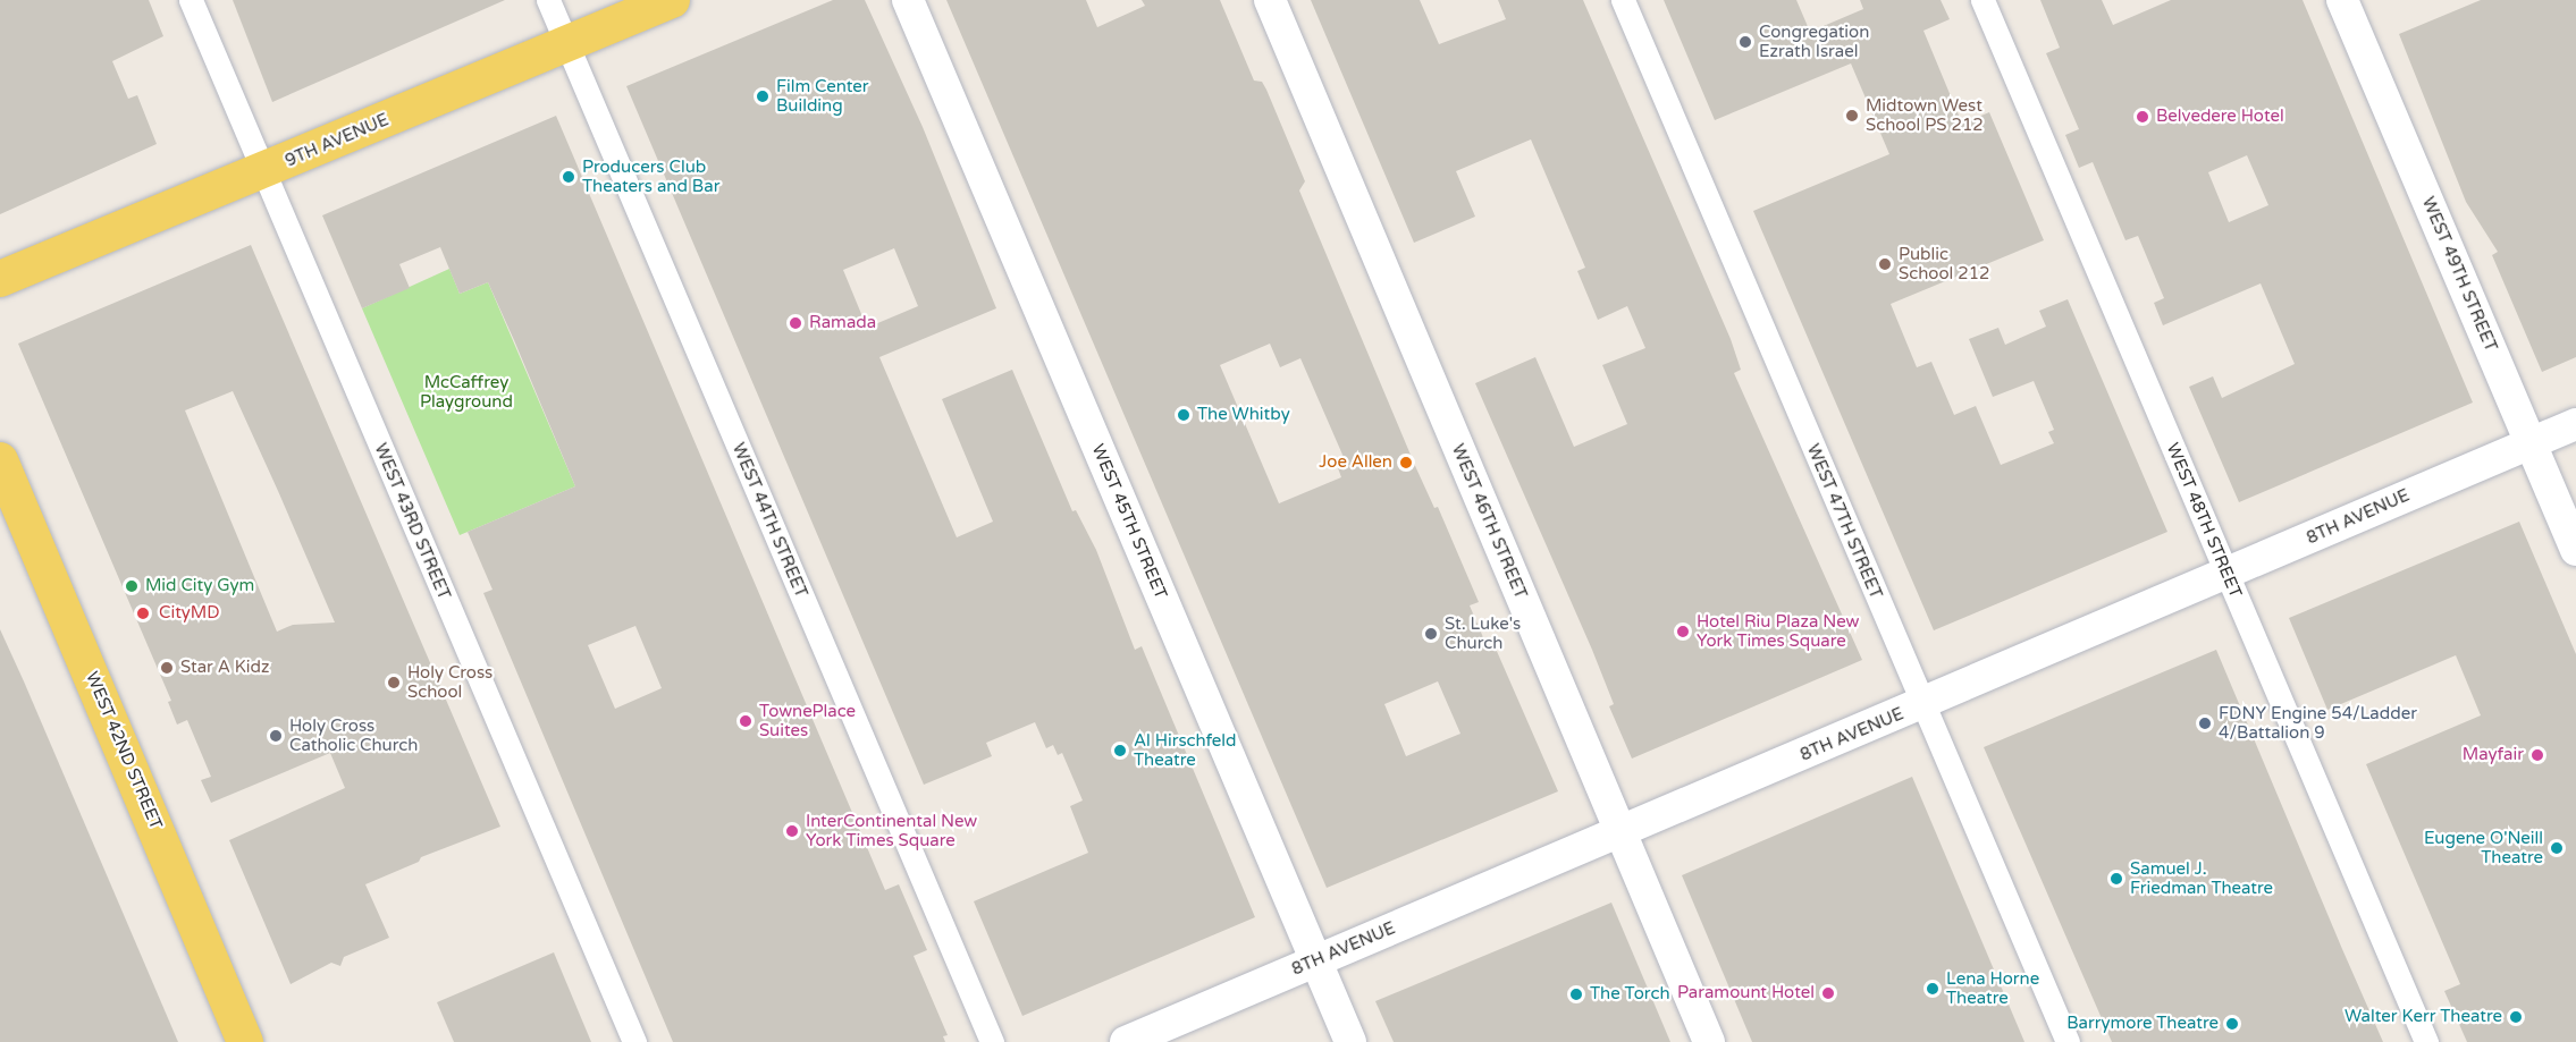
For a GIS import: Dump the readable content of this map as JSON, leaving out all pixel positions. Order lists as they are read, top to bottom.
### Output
{
  "streets": {
    "main road": [
      "9TH AVENUE",
      "WEST 49TH STREET",
      "8TH AVENUE",
      "WEST 45TH STREET",
      "WEST 46TH STREET",
      "WEST 42ND STREET"
    ],
    "street": [
      "WEST 44TH STREET",
      "WEST 48TH STREET",
      "WEST 43RD STREET",
      "WEST 47TH STREET"
    ]
  },
  "crossings": [
    ["9TH AVENUE", "WEST 44TH STREET"],
    ["9TH AVENUE", "WEST 43RD STREET"],
    ["WEST 49TH STREET", "8TH AVENUE"],
    ["8TH AVENUE", "WEST 48TH STREET"],
    ["8TH AVENUE", "WEST 45TH STREET"],
    ["8TH AVENUE", "WEST 46TH STREET"],
    ["8TH AVENUE", "WEST 47TH STREET"]
  ],
  "parks": ["McCaffrey Playground"],
  "places": [
    "Congregation Ezrath Israel",
    "Film Center Building",
    "Midtown West School PS 212",
    "Belvedere Hotel",
    "Producers Club Theaters and Bar",
    "Public School 212",
    "Ramada",
    "The Whitby",
    "Joe Allen",
    "Mid City Gym",
    "CityMD",
    "Hotel Riu Plaza New York Times Square",
    "St. Luke's Church",
    "Star A Kidz",
    "Holy Cross School",
    "TownePlace Suites",
    "FDNY Engine 54/Ladder 4/Battalion 9",
    "Holy Cross Catholic Church",
    "Al Hirschfeld Theatre",
    "Mayfair",
    "InterContinental New York Times Square",
    "Eugene O'Neill Theatre",
    "Samuel J. Friedman Theatre",
    "Lena Horne Theatre",
    "Paramount Hotel",
    "The Torch",
    "Walter Kerr Theatre",
    "Barrymore Theatre"
  ]
}
